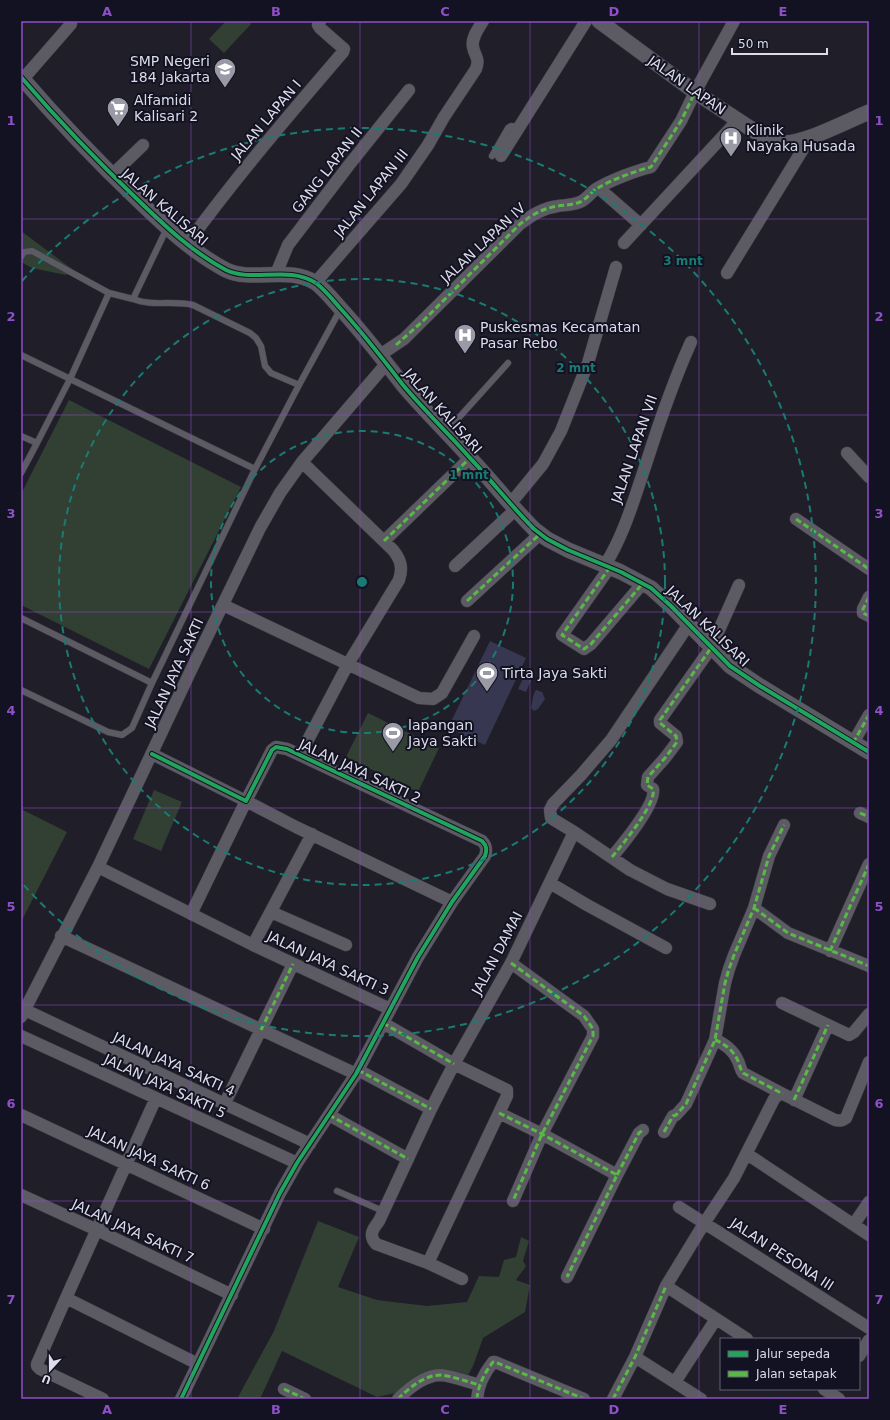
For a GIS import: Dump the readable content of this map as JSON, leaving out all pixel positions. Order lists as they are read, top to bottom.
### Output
{
  "streets": {
    "street": [
      "JALAN LAPAN",
      "JALAN LAPAN I",
      "GANG LAPAN II",
      "JALAN LAPAN III",
      "JALAN KALISARI",
      "JALAN LAPAN IV",
      "JALAN LAPAN VII",
      "JALAN JAYA SAKTI",
      "JALAN JAYA SAKTI 2",
      "JALAN DAMAI",
      "JALAN JAYA SAKTI 3",
      "JALAN JAYA SAKTI 4",
      "JALAN JAYA SAKTI 5",
      "JALAN JAYA SAKTI 6",
      "JALAN JAYA SAKTI 7",
      "JALAN PESONA III"
    ]
  },
  "crossings": [
    ["JALAN LAPAN", "JALAN LAPAN IV"],
    ["JALAN LAPAN I", "JALAN KALISARI"],
    ["GANG LAPAN II", "JALAN KALISARI"],
    ["JALAN LAPAN III", "JALAN KALISARI"],
    ["JALAN KALISARI", "JALAN LAPAN IV"],
    ["JALAN KALISARI", "JALAN LAPAN VII"],
    ["JALAN KALISARI", "JALAN JAYA SAKTI"],
    ["JALAN LAPAN IV", "JALAN JAYA SAKTI"],
    ["JALAN JAYA SAKTI", "JALAN JAYA SAKTI 3"],
    ["JALAN JAYA SAKTI", "JALAN JAYA SAKTI 4"]
  ],
  "places": {
    "school or university": ["SMP Negeri 184 Jakarta"],
    "supermarket": ["Alfamidi Kalisari 2"],
    "hospital": ["Klinik Nayaka Husada", "Puskesmas Kecamatan Pasar Rebo"],
    "sports": ["Tirta Jaya Sakti", "lapangan Jaya Sakti"]
  },
  "legend": ["Jalur sepeda", "Jalan setapak"],
  "scale_bar": "50 m",
  "north": "bottom",
  "grid": {
    "columns": [
      "A",
      "B",
      "C",
      "D",
      "E"
    ],
    "rows": [
      "1",
      "2",
      "3",
      "4",
      "5",
      "6",
      "7"
    ]
  },
  "rings": ["3 mnt", "2 mnt", "1 mnt"]
}
